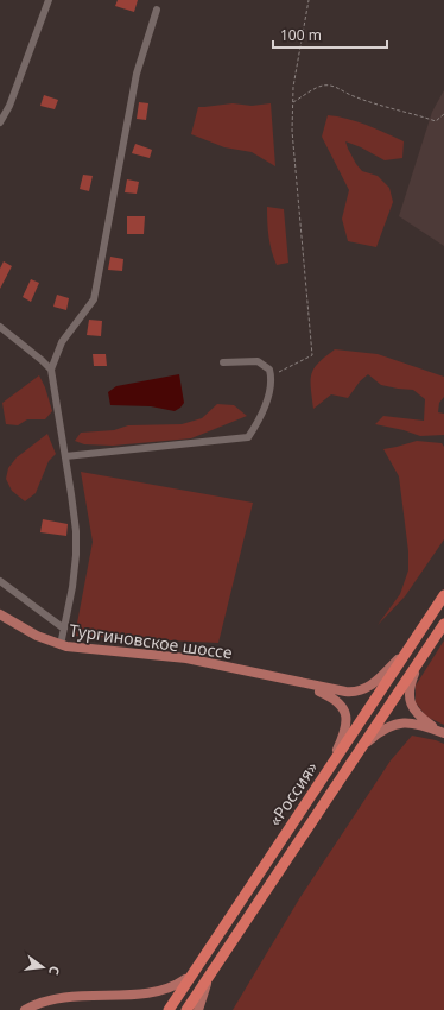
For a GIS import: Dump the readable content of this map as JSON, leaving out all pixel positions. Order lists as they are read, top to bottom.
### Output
{
  "streets": {
    "highway": ["«Россия»"],
    "main road": ["Тургиновское шоссе"]
  },
  "crossings": [
    ["Тургиновское шоссе", "«Россия»"]
  ],
  "scale_bar": "100 m",
  "north": "right"
}
